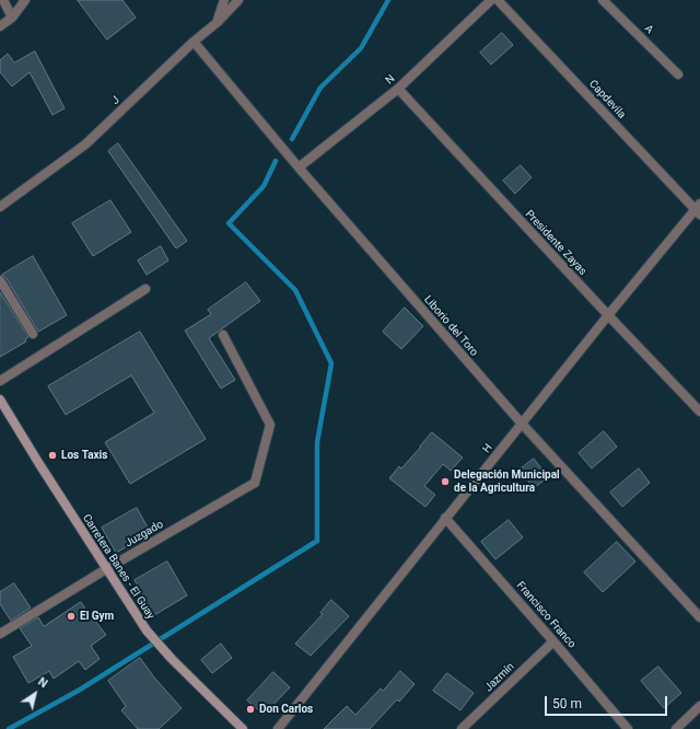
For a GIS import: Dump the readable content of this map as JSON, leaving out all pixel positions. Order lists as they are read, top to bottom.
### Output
{
  "streets": {
    "main road": ["Carretera Banes - El Guay"],
    "street": [
      "A",
      "N",
      "Capdevila",
      "J",
      "Presidente Zayas",
      "Liborio del Toro",
      "H",
      "Juzgado",
      "Francisco Franco",
      "Jazmín"
    ]
  },
  "crossings": [
    ["N", "Presidente Zayas"],
    ["N", "Liborio del Toro"],
    ["Capdevila", "H"],
    ["J", "Liborio del Toro"],
    ["Presidente Zayas", "H"],
    ["Liborio del Toro", "H"],
    ["H", "Francisco Franco"],
    ["Juzgado", "Carretera Banes - El Guay"],
    ["Francisco Franco", "Jazmín"]
  ],
  "places": [
    "Los Taxis",
    "Delegación Municipal de la Agricultura",
    "El Gym",
    "Don Carlos"
  ],
  "scale_bar": "50 m",
  "north": "top right"
}
